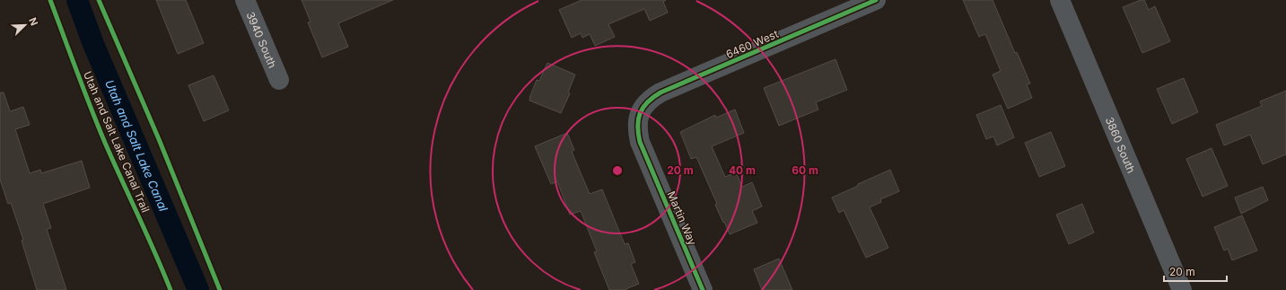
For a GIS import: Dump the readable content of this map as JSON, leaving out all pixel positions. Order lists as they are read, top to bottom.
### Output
{
  "streets": {
    "street": [
      "3940 South",
      "6460 West",
      "3860 South",
      "Martin Way"
    ],
    "cycle path": ["Utah and Salt Lake Canal Trail"]
  },
  "crossings": [
    ["6460 West", "Martin Way"]
  ],
  "water": ["Utah and Salt Lake Canal"],
  "scale_bar": "20 m",
  "north": "top right",
  "rings": ["20 m", "40 m", "60 m"]
}
